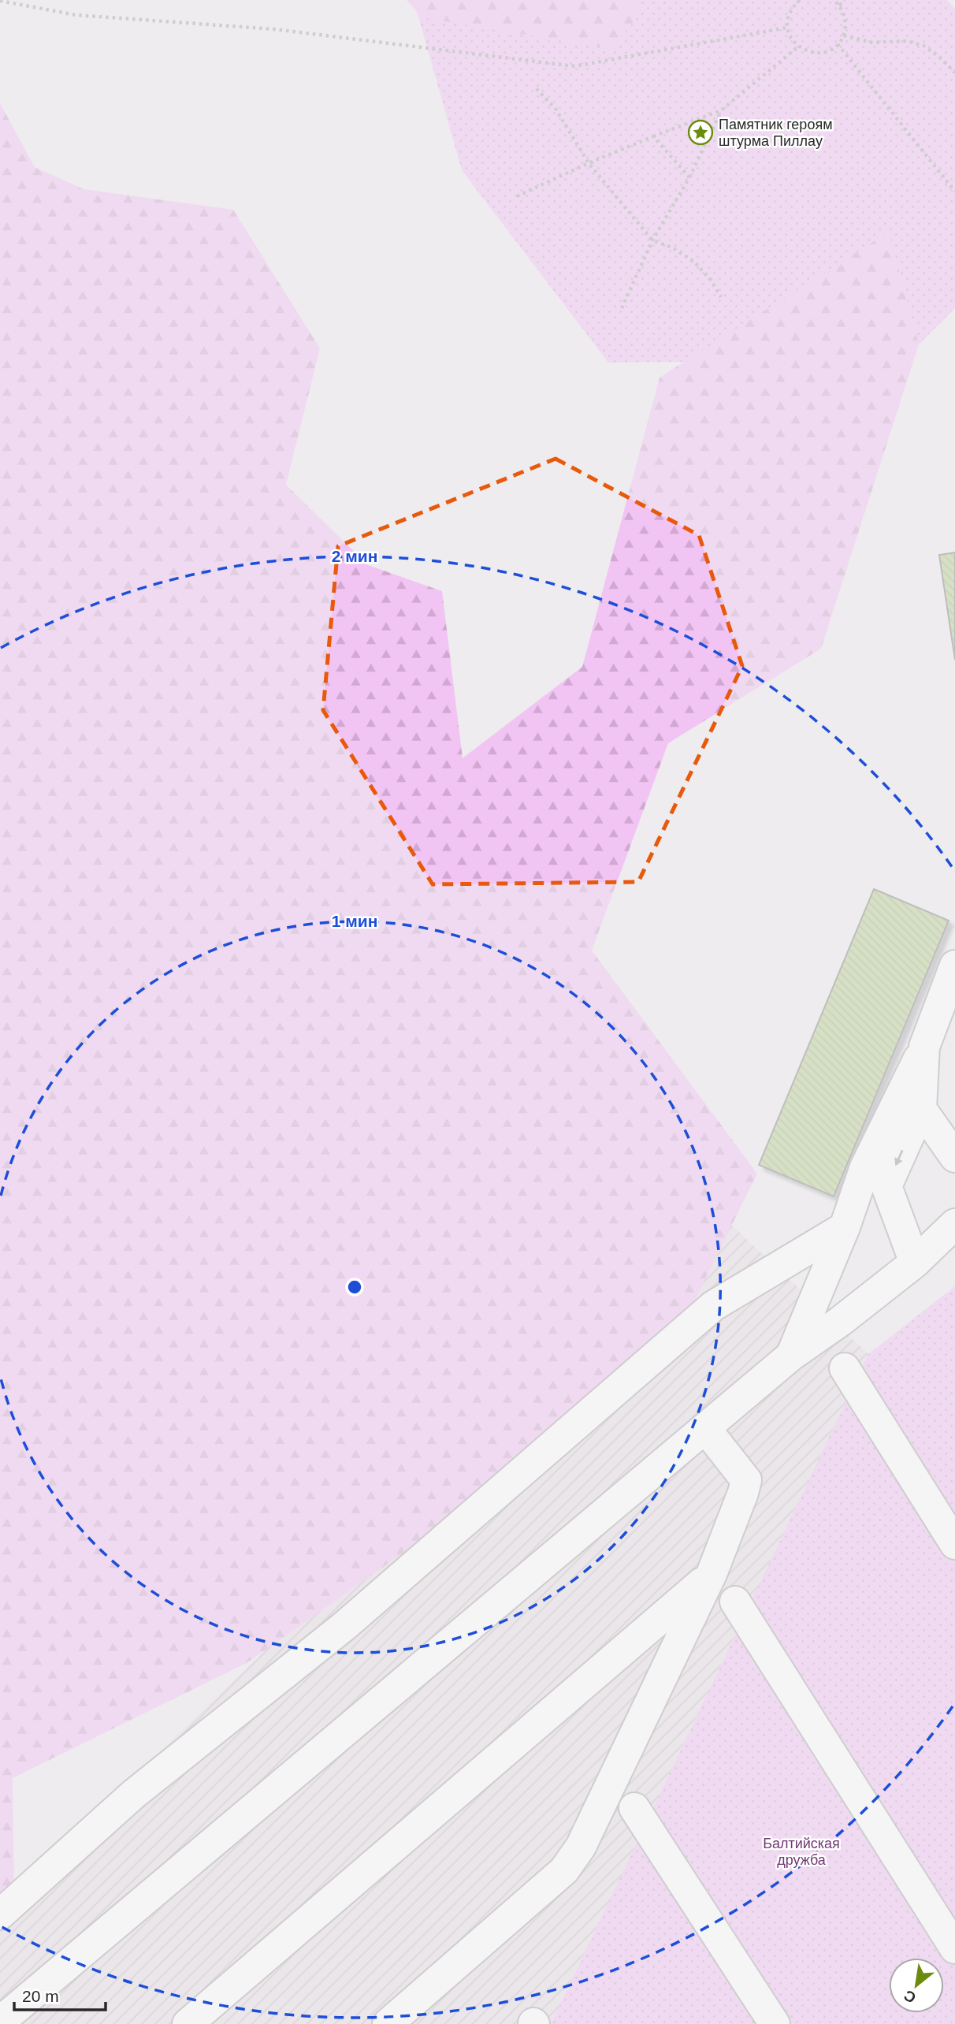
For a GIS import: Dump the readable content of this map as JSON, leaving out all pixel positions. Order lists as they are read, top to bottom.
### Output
{
  "parks": ["Балтийская дружба"],
  "places": {
    "place": ["Памятник героям штурма Пиллау"]
  },
  "scale_bar": "20 m",
  "north": "bottom left",
  "rings": ["2 мин", "1 мин"]
}
